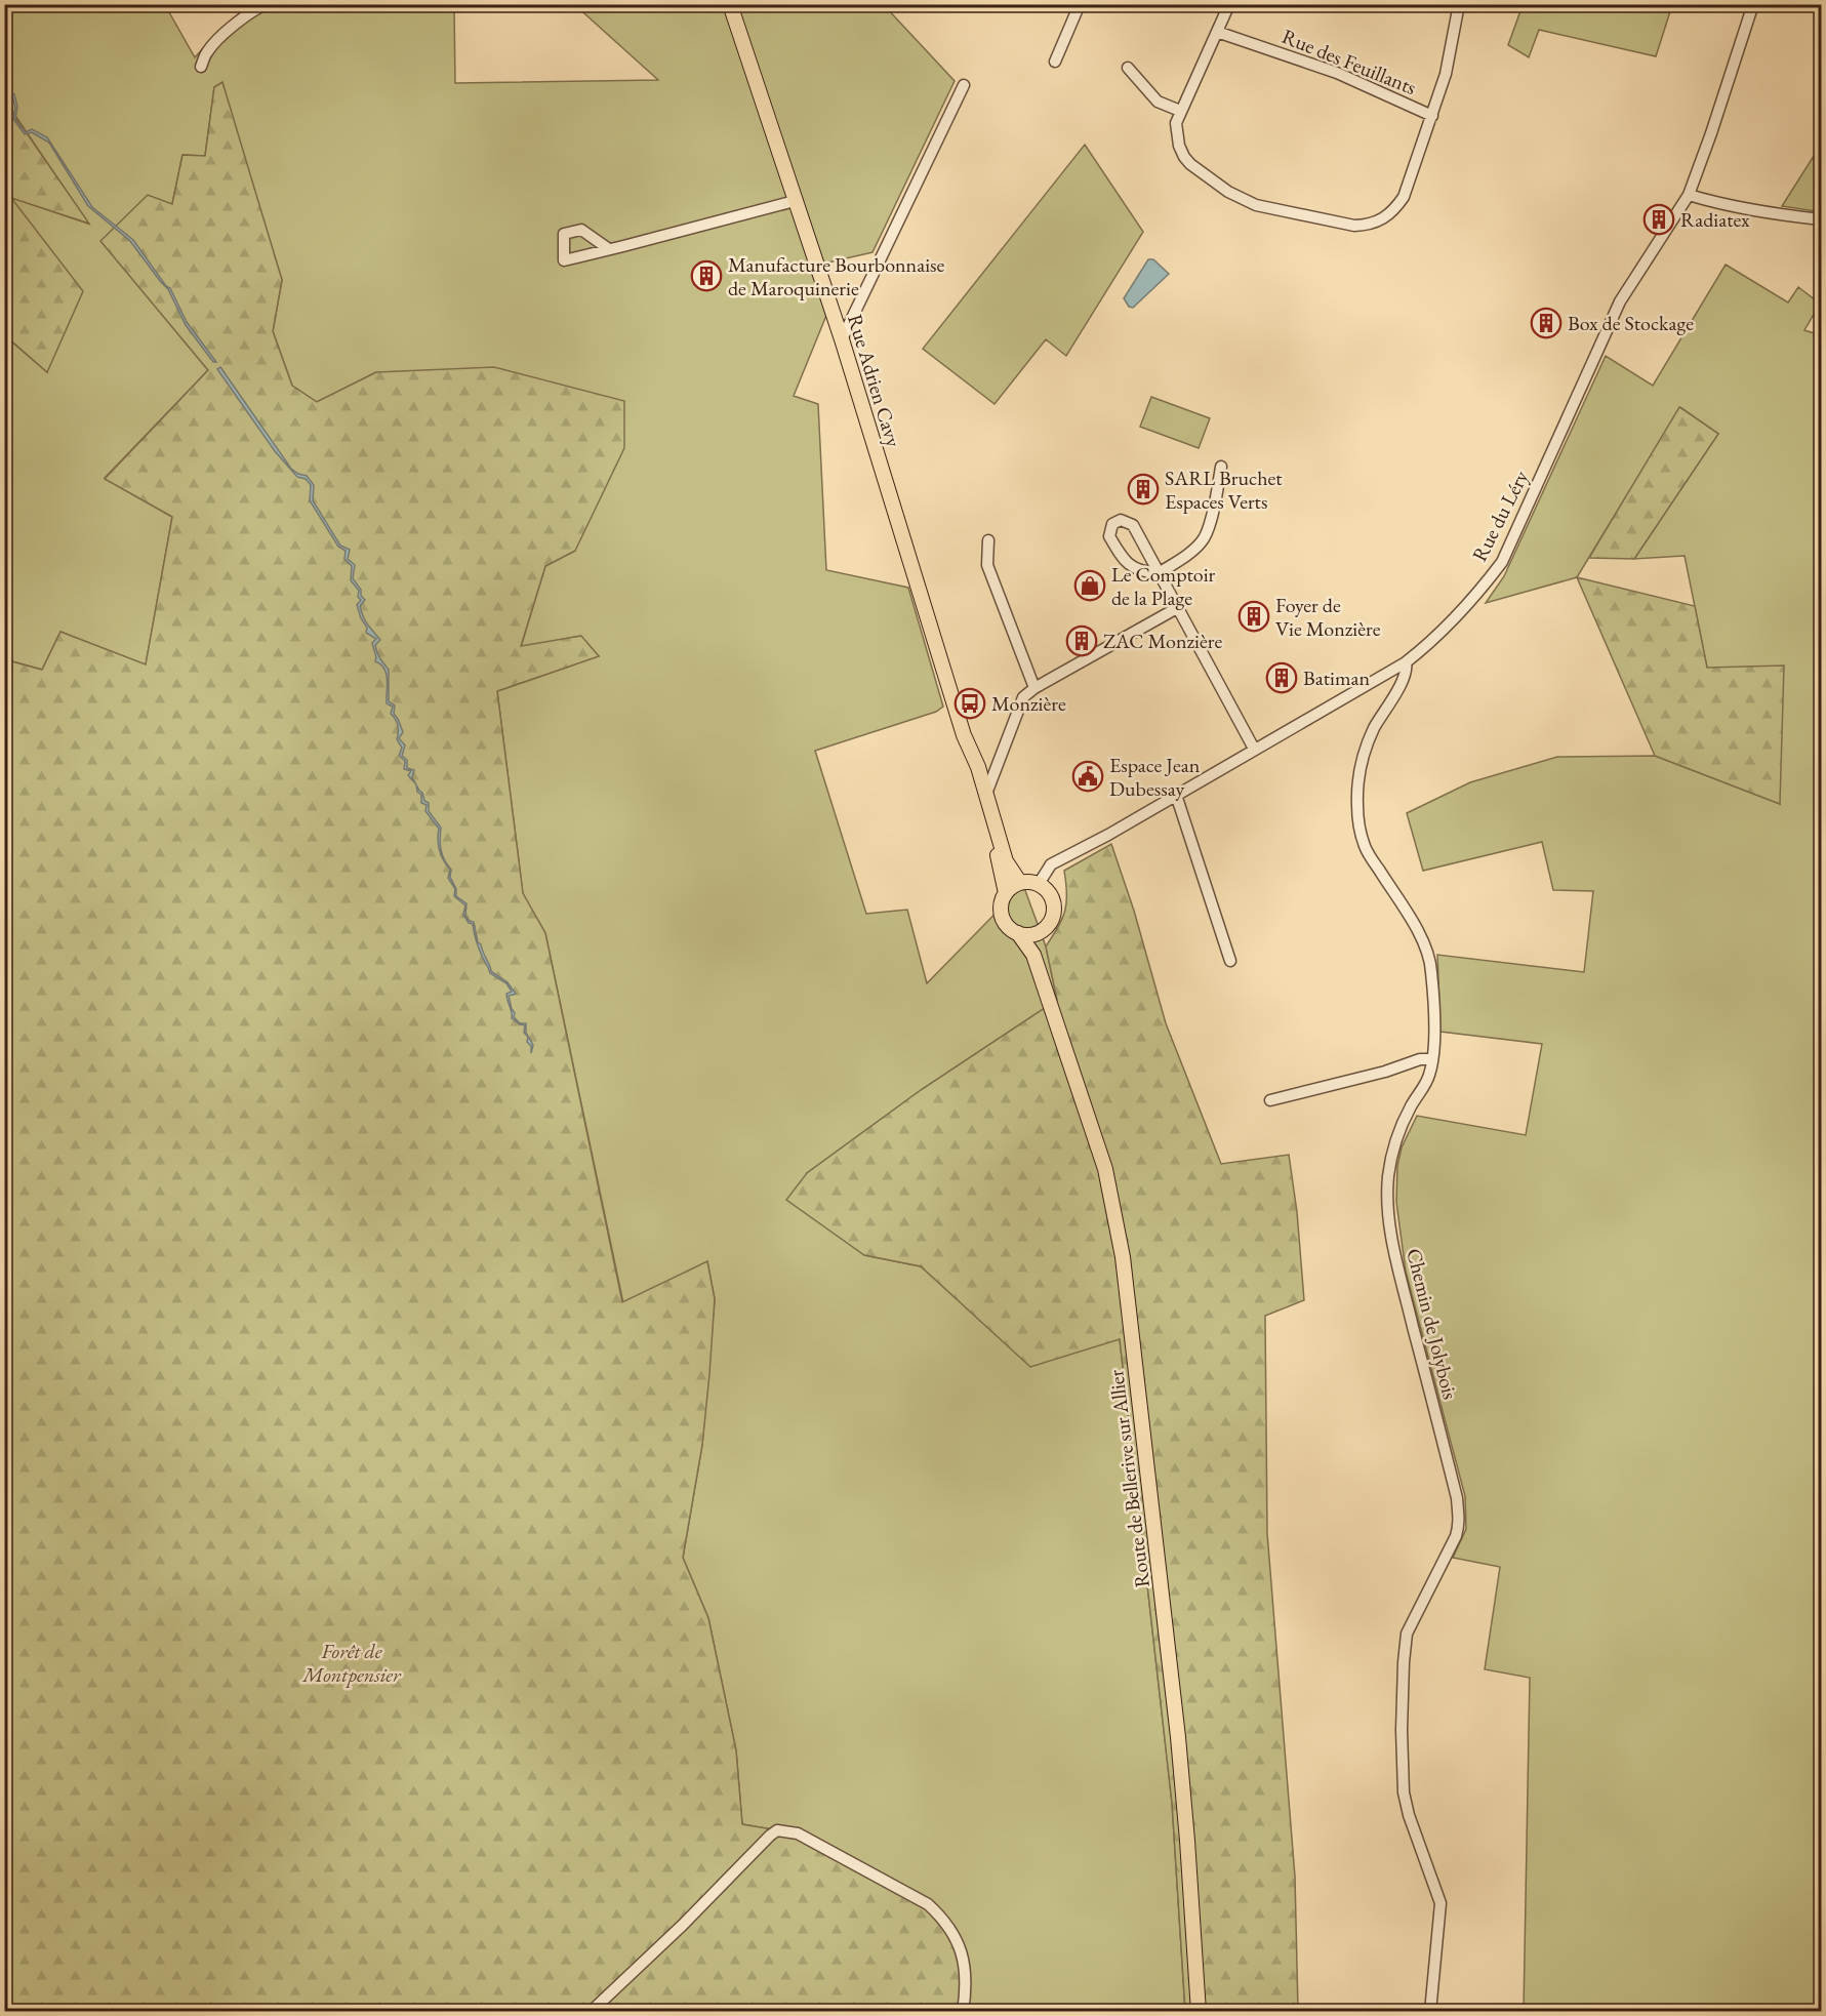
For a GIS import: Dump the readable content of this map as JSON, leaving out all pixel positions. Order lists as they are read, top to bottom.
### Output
{
  "streets": {
    "main road": ["Rue Adrien Cavy", "Route de Bellerive sur Allier"],
    "street": ["Rue des Feuillants", "Rue du Léry", "Chemin de Jolybois"]
  },
  "crossings": [
    ["Rue Adrien Cavy", "Rue du Léry"],
    ["Rue Adrien Cavy", "Route de Bellerive sur Allier"],
    ["Rue du Léry", "Chemin de Jolybois"],
    ["Rue du Léry", "Route de Bellerive sur Allier"]
  ],
  "parks": ["Forêt de Montpensier"],
  "places": {
    "building": [
      "Radiatex",
      "Manufacture Bourbonnaise de Maroquinerie",
      "Box de Stockage",
      "SARL Bruchet Espaces Verts",
      "Foyer de Vie Monzière",
      "ZAC Monzière",
      "Batiman"
    ],
    "shop": ["Le Comptoir de la Plage"],
    "bus stop": ["Monzière"],
    "public building": ["Espace Jean Dubessay"]
  }
}
